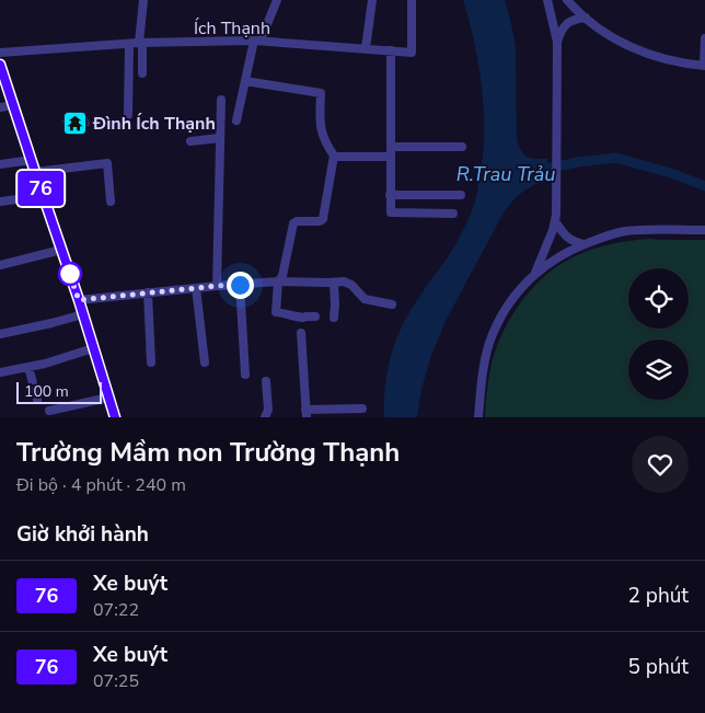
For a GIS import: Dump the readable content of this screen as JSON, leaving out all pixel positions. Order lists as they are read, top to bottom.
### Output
{
  "streets": {
    "street": ["Ích Thạnh"]
  },
  "water": ["R.Trau Trảu"],
  "places": {
    "temple": ["Đình Ích Thạnh"]
  },
  "lines": ["bus line 76"],
  "scale_bar": "100 m",
  "page": {
    "on_map": "76",
    "scale": "100 m",
    "heading": [
      ["Trường Mầm non Trường Thạnh", "Đi bộ · 4 phút · 240 m"],
      "Giờ khởi hành"
    ],
    "list": [
      {
        "mark": "76",
        "name": "Xe buýt",
        "note": "07:22",
        "value": "2 phút"
      },
      {
        "mark": "76",
        "name": "Xe buýt",
        "note": "07:25",
        "value": "5 phút"
      }
    ]
  }
}
